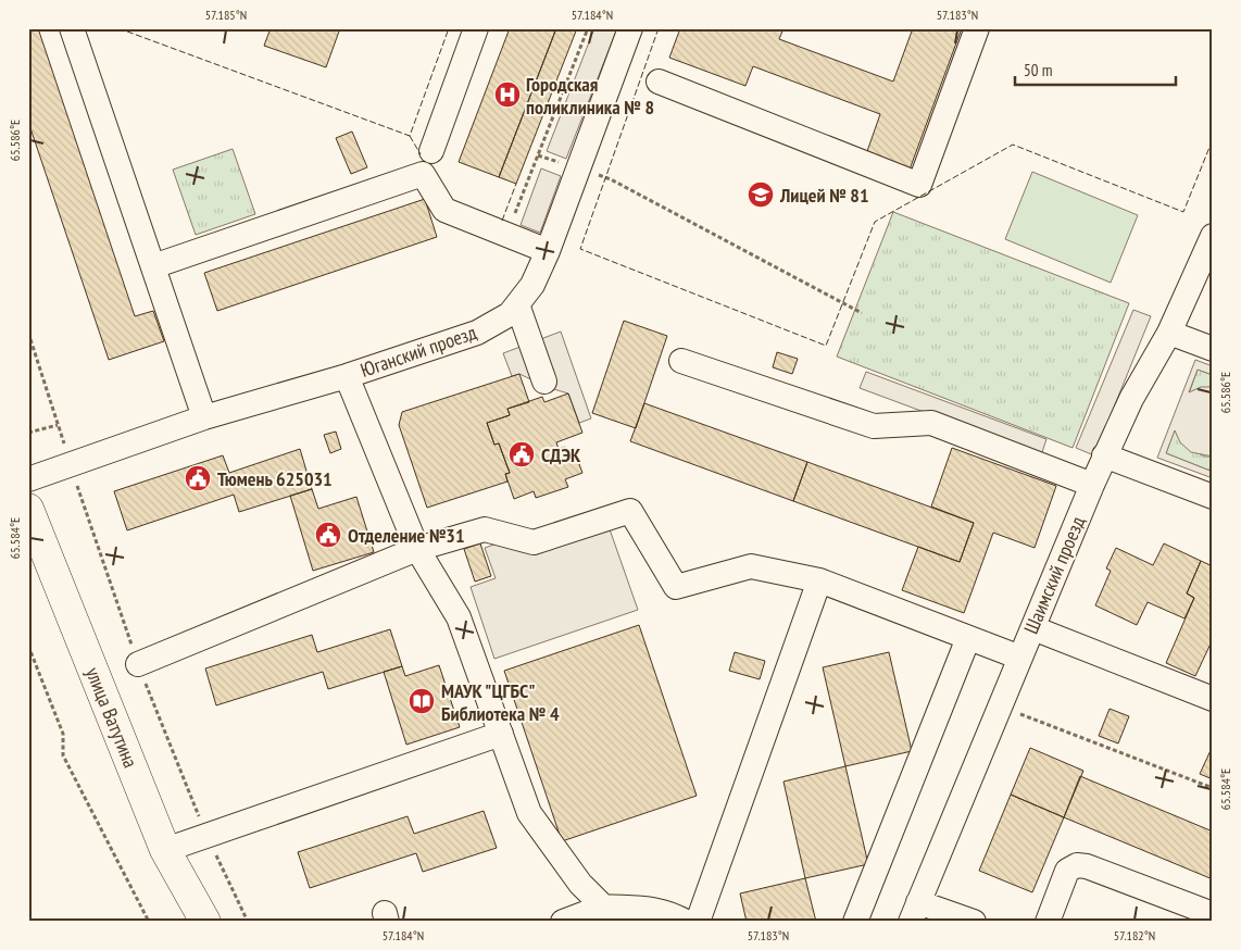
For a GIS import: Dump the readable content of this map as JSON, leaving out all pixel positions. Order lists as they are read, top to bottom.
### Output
{
  "streets": {
    "main road": ["улица Ватутина"],
    "street": ["Юганский проезд", "Шаимский проезд"]
  },
  "places": {
    "hospital": ["Городская поликлиника № 8"],
    "school or university": ["Лицей № 81"],
    "public building": ["СДЭК", "Тюмень 625031", "Отделение №31"],
    "library": ["МАУК \"ЦГБС\" Библиотека № 4"]
  },
  "scale_bar": "50 m",
  "coordinates": [
    "57.185°N",
    "57.184°N",
    "57.183°N",
    "65.586°E",
    "65.584°E",
    "57.182°N"
  ]
}
